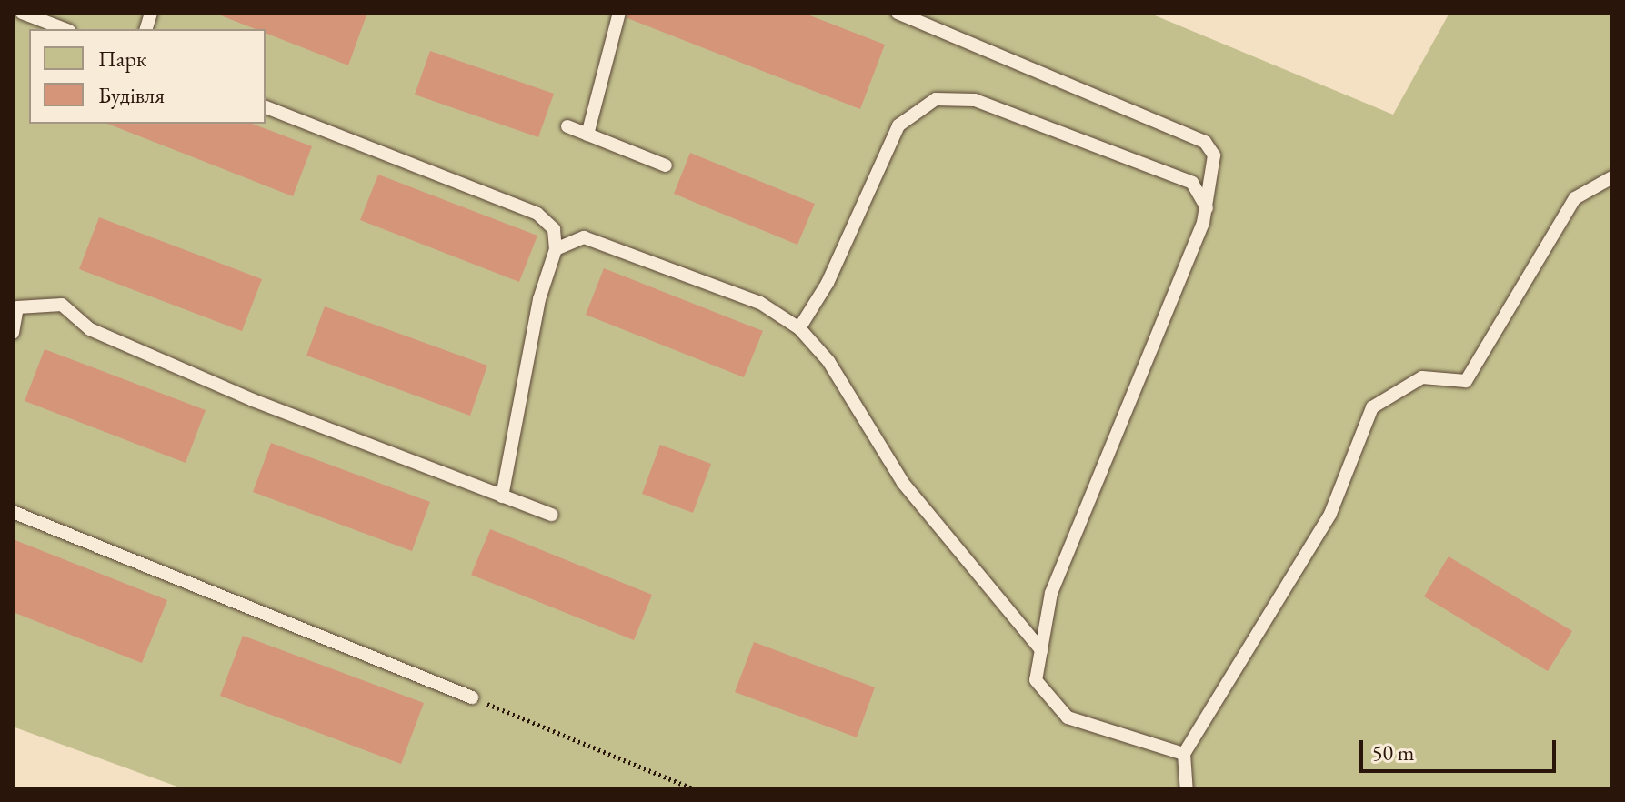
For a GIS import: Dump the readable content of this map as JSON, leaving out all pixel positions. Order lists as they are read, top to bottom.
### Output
{
  "legend": ["Парк", "Будівля"],
  "scale_bar": "50 m"
}
